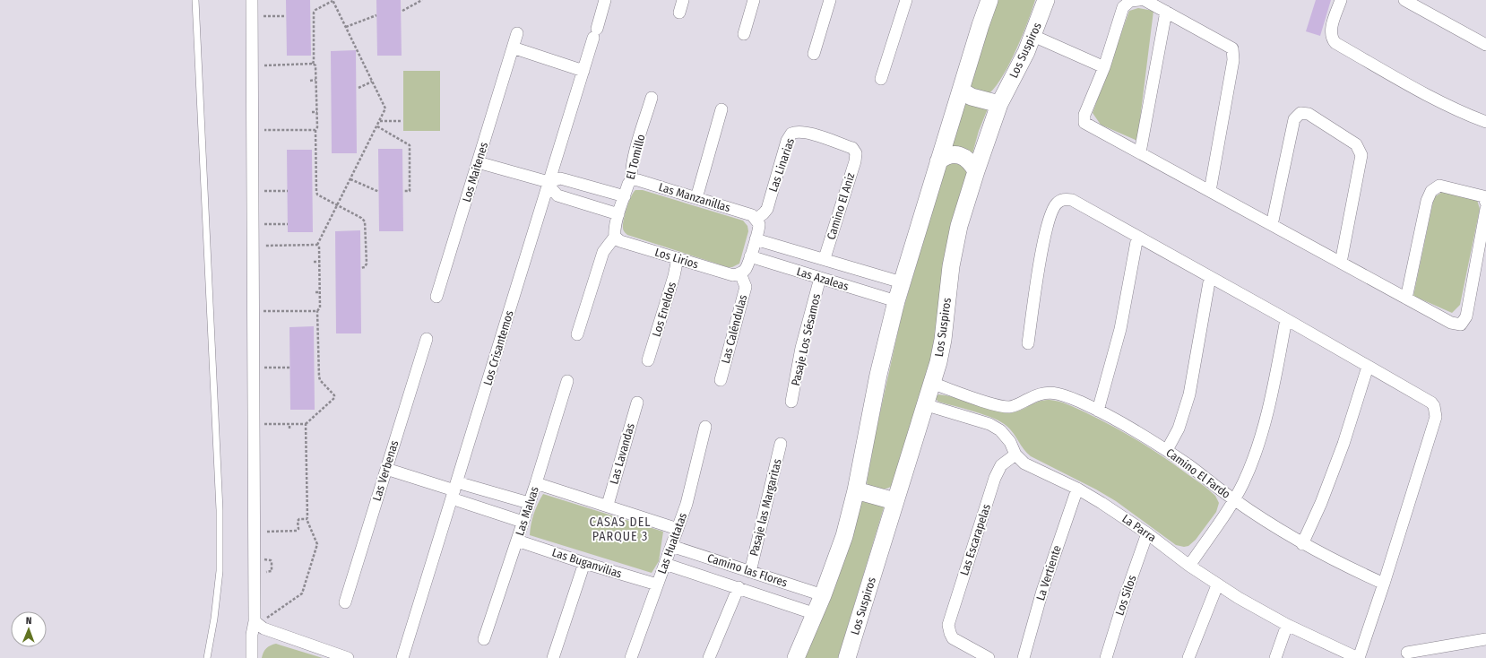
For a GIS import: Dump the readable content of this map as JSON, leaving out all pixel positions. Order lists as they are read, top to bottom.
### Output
{
  "streets": {
    "street": [
      "Los Suspiros",
      "El Tomillo",
      "Las Linarias",
      "Los Maitenes",
      "Las Manzanillas",
      "Camino El Aniz",
      "Los Lirios",
      "Las Azaleas",
      "Los Eneldos",
      "Las Caléndulas",
      "Pasaje Los Sésamos",
      "Los Crisantemos",
      "Las Lavandas",
      "Las Verbenas",
      "Camino El Fardo",
      "Pasaje las Margaritas",
      "Las Malvas",
      "La Parra",
      "Las Escarapelas",
      "Las Hualtatas",
      "Las Buganvilias",
      "Camino las Flores",
      "La Vertiente",
      "Los Silos"
    ]
  },
  "crossings": [
    ["Los Suspiros", "Camino El Fardo"],
    ["Los Suspiros", "La Parra"],
    ["El Tomillo", "Las Manzanillas"],
    ["El Tomillo", "Los Lirios"],
    ["Las Linarias", "Las Manzanillas"],
    ["Las Linarias", "Camino El Aniz"],
    ["Camino El Aniz", "Las Azaleas"],
    ["Los Lirios", "Los Eneldos"],
    ["Los Lirios", "Las Caléndulas"],
    ["Las Azaleas", "Pasaje Los Sésamos"],
    ["Pasaje las Margaritas", "Camino las Flores"],
    ["Las Malvas", "Las Buganvilias"],
    ["La Parra", "Las Escarapelas"],
    ["La Parra", "La Vertiente"],
    ["La Parra", "Los Silos"],
    ["Las Hualtatas", "Las Buganvilias"],
    ["Las Hualtatas", "Camino las Flores"]
  ],
  "districts": ["CASAS DEL PARQUE 3"],
  "north": "top"
}
